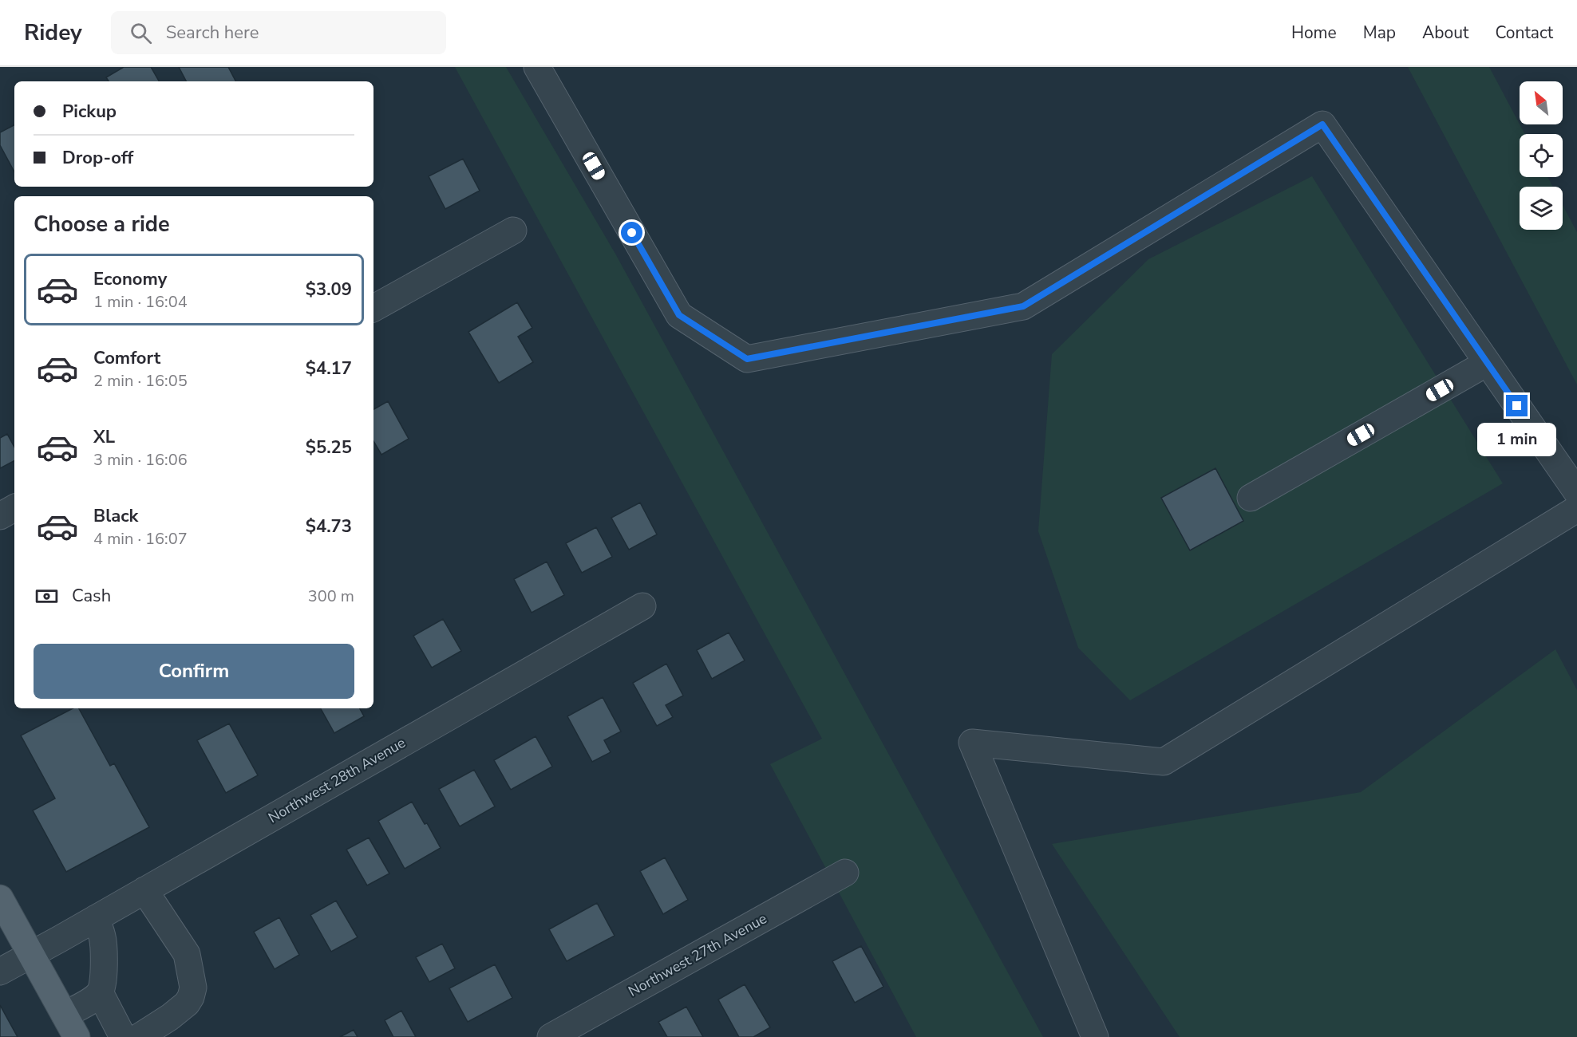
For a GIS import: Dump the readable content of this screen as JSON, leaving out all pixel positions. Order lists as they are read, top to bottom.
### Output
{
  "streets": {
    "street": ["Northwest 28th Avenue", "Northwest 27th Avenue"]
  },
  "north": "top left",
  "page": {
    "header": "Ridey",
    "search": "Search here",
    "nav": [
      "Home",
      "Map",
      "About",
      "Contact"
    ],
    "banner": ["Pickup", "Drop-off"],
    "heading": "Choose a ride",
    "list": [
      {
        "name": "Economy",
        "note": "1 min · 16:04",
        "value": "$3.09"
      },
      {
        "name": "Comfort",
        "note": "2 min · 16:05",
        "value": "$4.17"
      },
      {
        "name": "XL",
        "note": "3 min · 16:06",
        "value": "$5.25"
      },
      {
        "name": "Black",
        "note": "4 min · 16:07",
        "value": "$4.73"
      }
    ],
    "bubble": "1 min",
    "pay": ["Cash", "300 m"],
    "buttons": "Confirm"
  }
}
